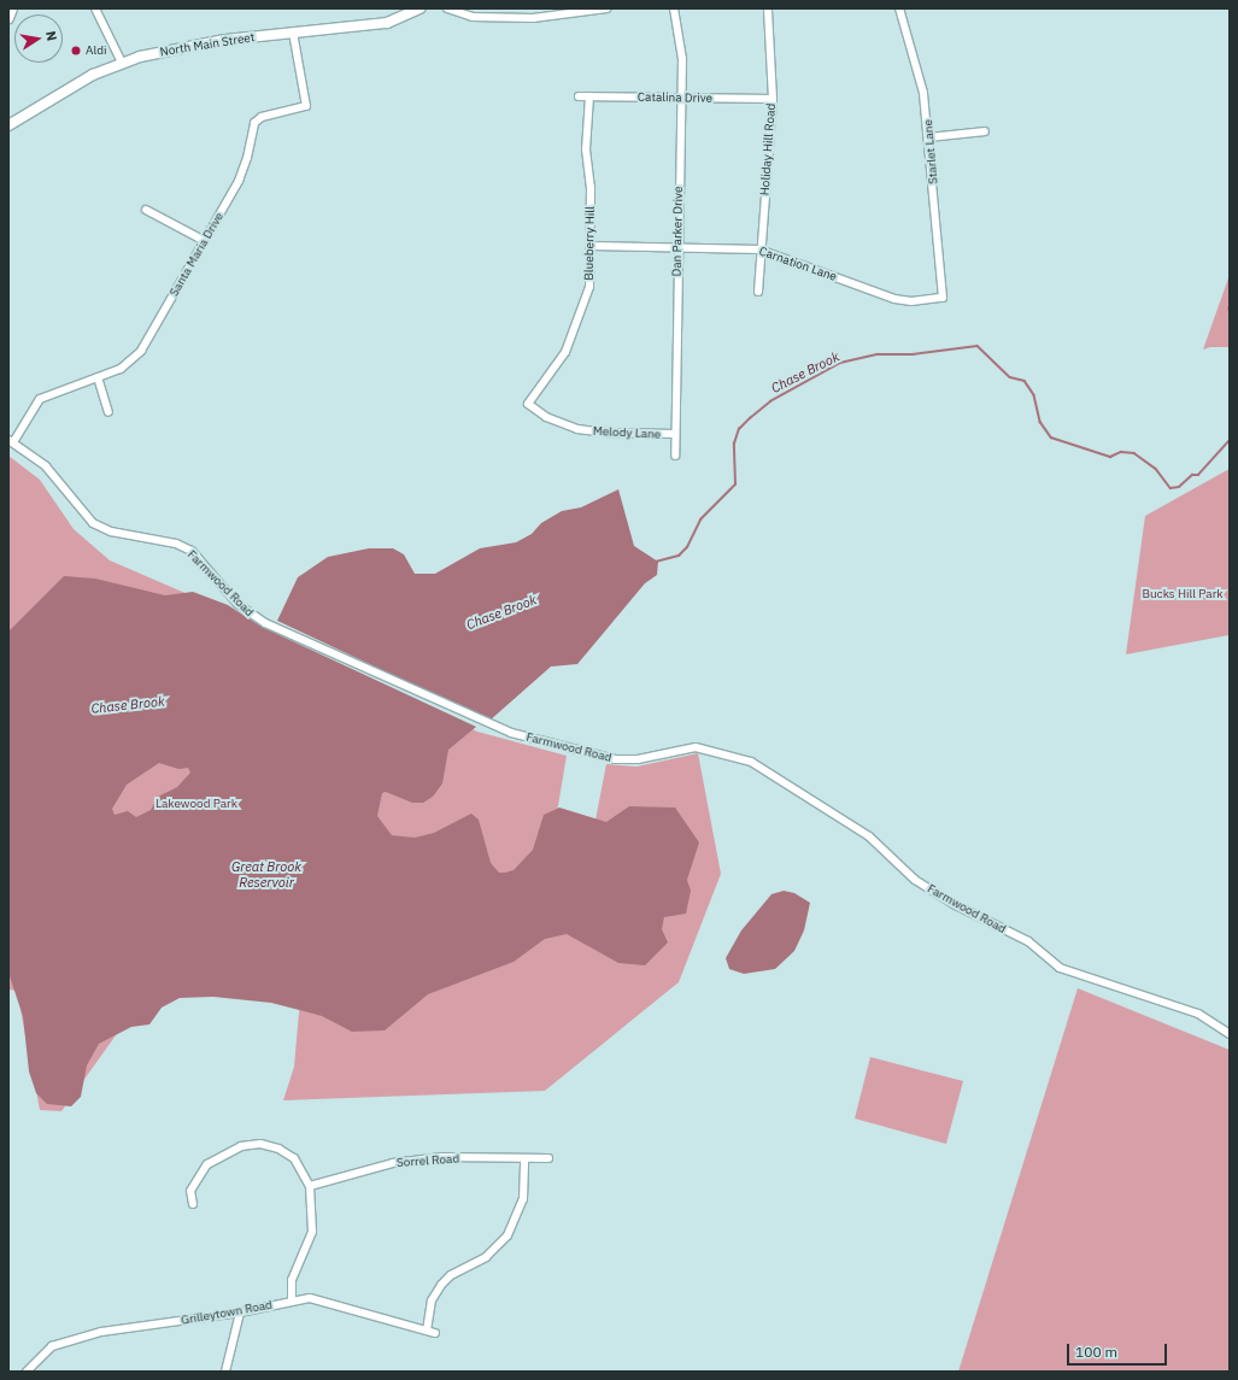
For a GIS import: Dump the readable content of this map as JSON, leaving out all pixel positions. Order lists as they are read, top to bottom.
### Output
{
  "streets": {
    "main road": ["North Main Street"],
    "street": [
      "Catalina Drive",
      "Holiday Hill Road",
      "Starlet Lane",
      "Dan Parker Drive",
      "Blueberry Hill",
      "Santa Maria Drive",
      "Carnation Lane",
      "Melody Lane",
      "Farmwood Road",
      "Sorrel Road",
      "Grilleytown Road"
    ]
  },
  "crossings": [
    ["North Main Street", "Santa Maria Drive"],
    ["Catalina Drive", "Holiday Hill Road"],
    ["Catalina Drive", "Dan Parker Drive"],
    ["Catalina Drive", "Blueberry Hill"],
    ["Holiday Hill Road", "Carnation Lane"],
    ["Starlet Lane", "Carnation Lane"],
    ["Dan Parker Drive", "Carnation Lane"],
    ["Dan Parker Drive", "Melody Lane"],
    ["Blueberry Hill", "Carnation Lane"],
    ["Blueberry Hill", "Melody Lane"],
    ["Santa Maria Drive", "Farmwood Road"],
    ["Sorrel Road", "Grilleytown Road"]
  ],
  "water": ["Chase Brook", "Great Brook Reservoir"],
  "parks": ["Bucks Hill Park", "Lakewood Park"],
  "places": ["Aldi"],
  "scale_bar": "100 m",
  "north": "right"
}
